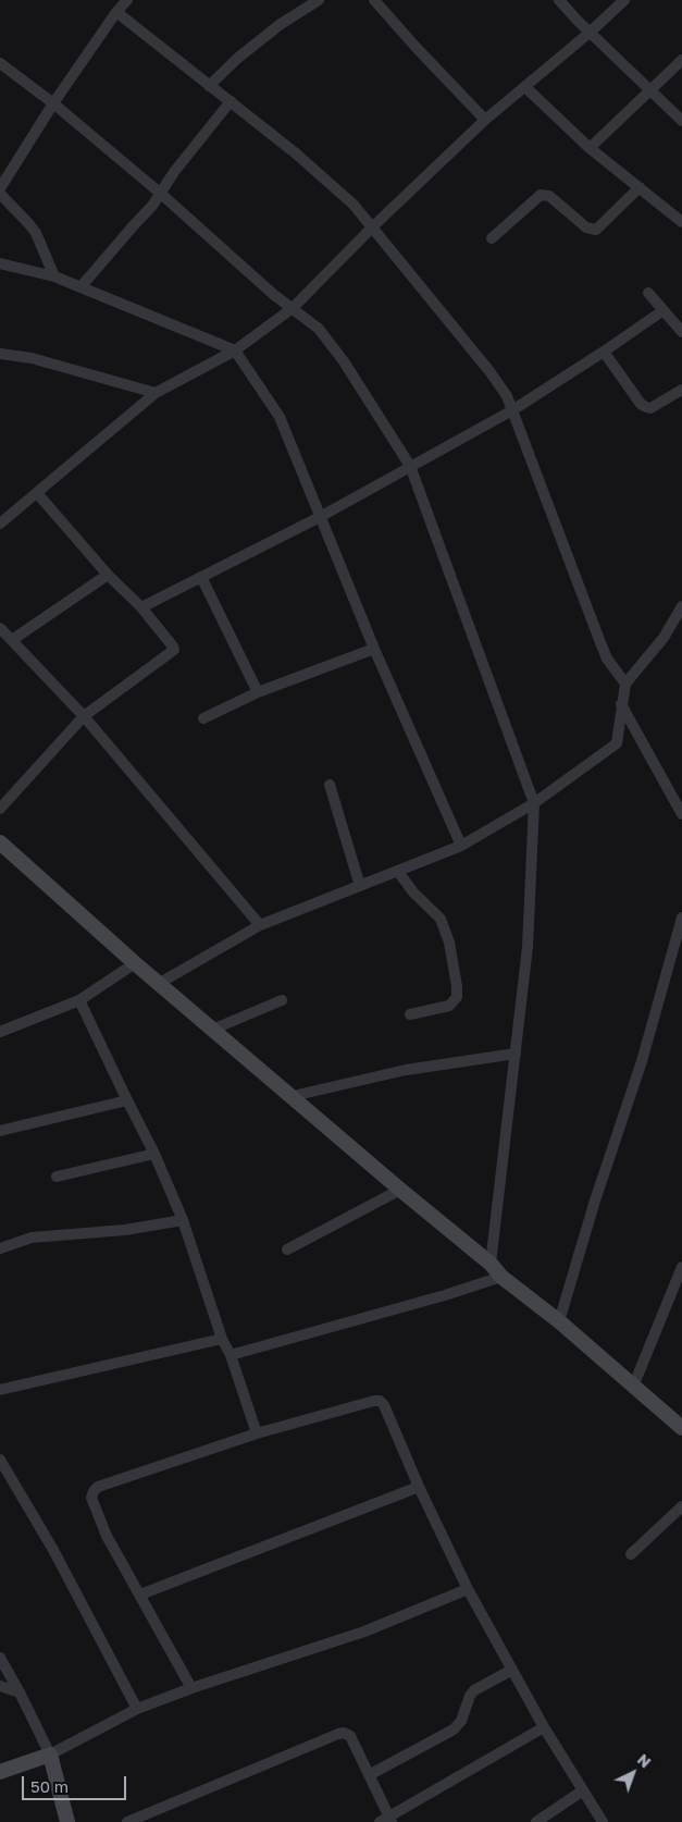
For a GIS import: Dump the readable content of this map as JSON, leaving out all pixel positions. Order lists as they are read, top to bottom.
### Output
{
  "scale_bar": "50 m",
  "north": "top right"
}
